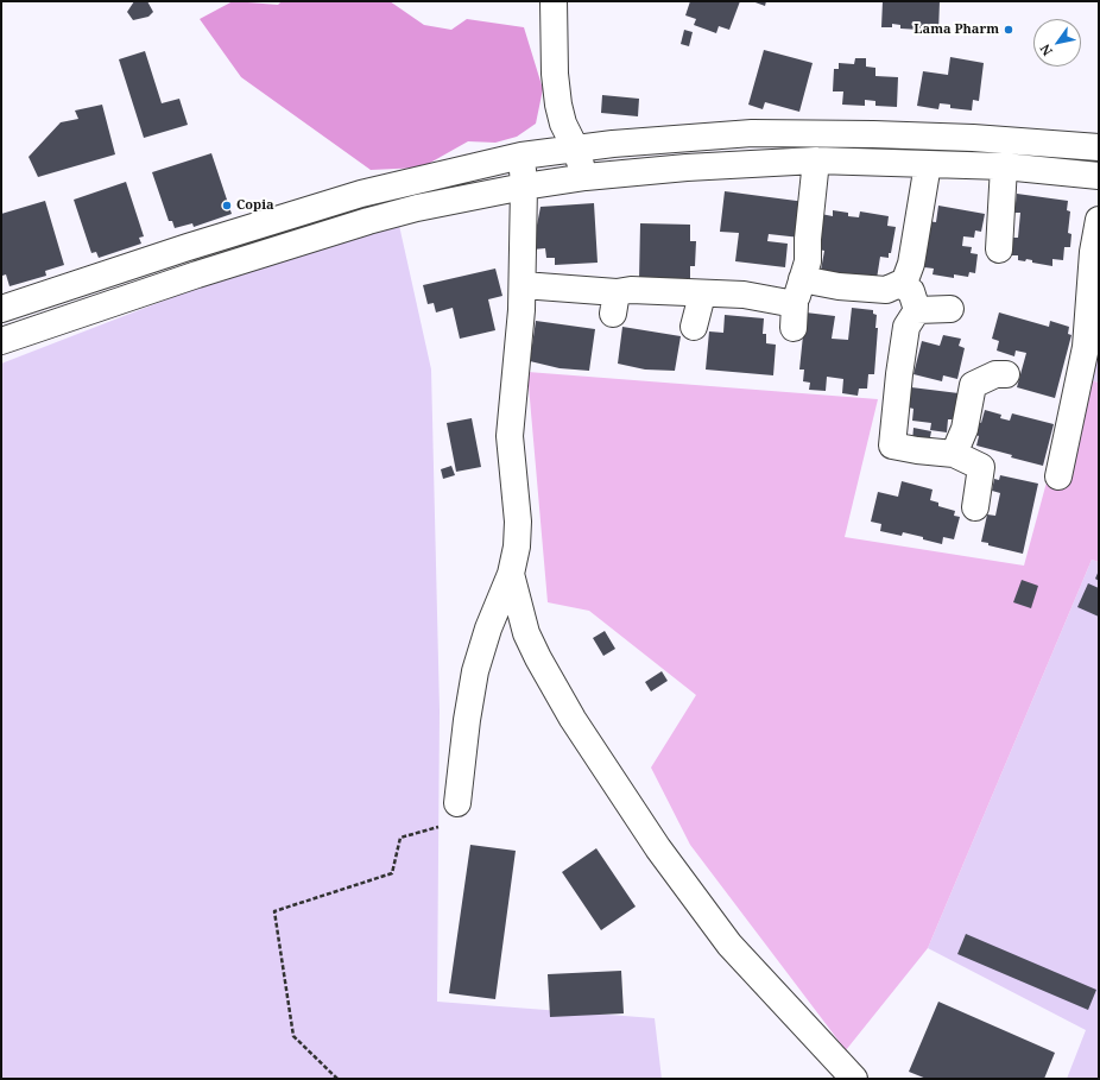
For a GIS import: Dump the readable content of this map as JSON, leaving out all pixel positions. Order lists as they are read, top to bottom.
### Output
{
  "places": ["Lama Pharm", "Copia"],
  "north": "bottom left"
}
